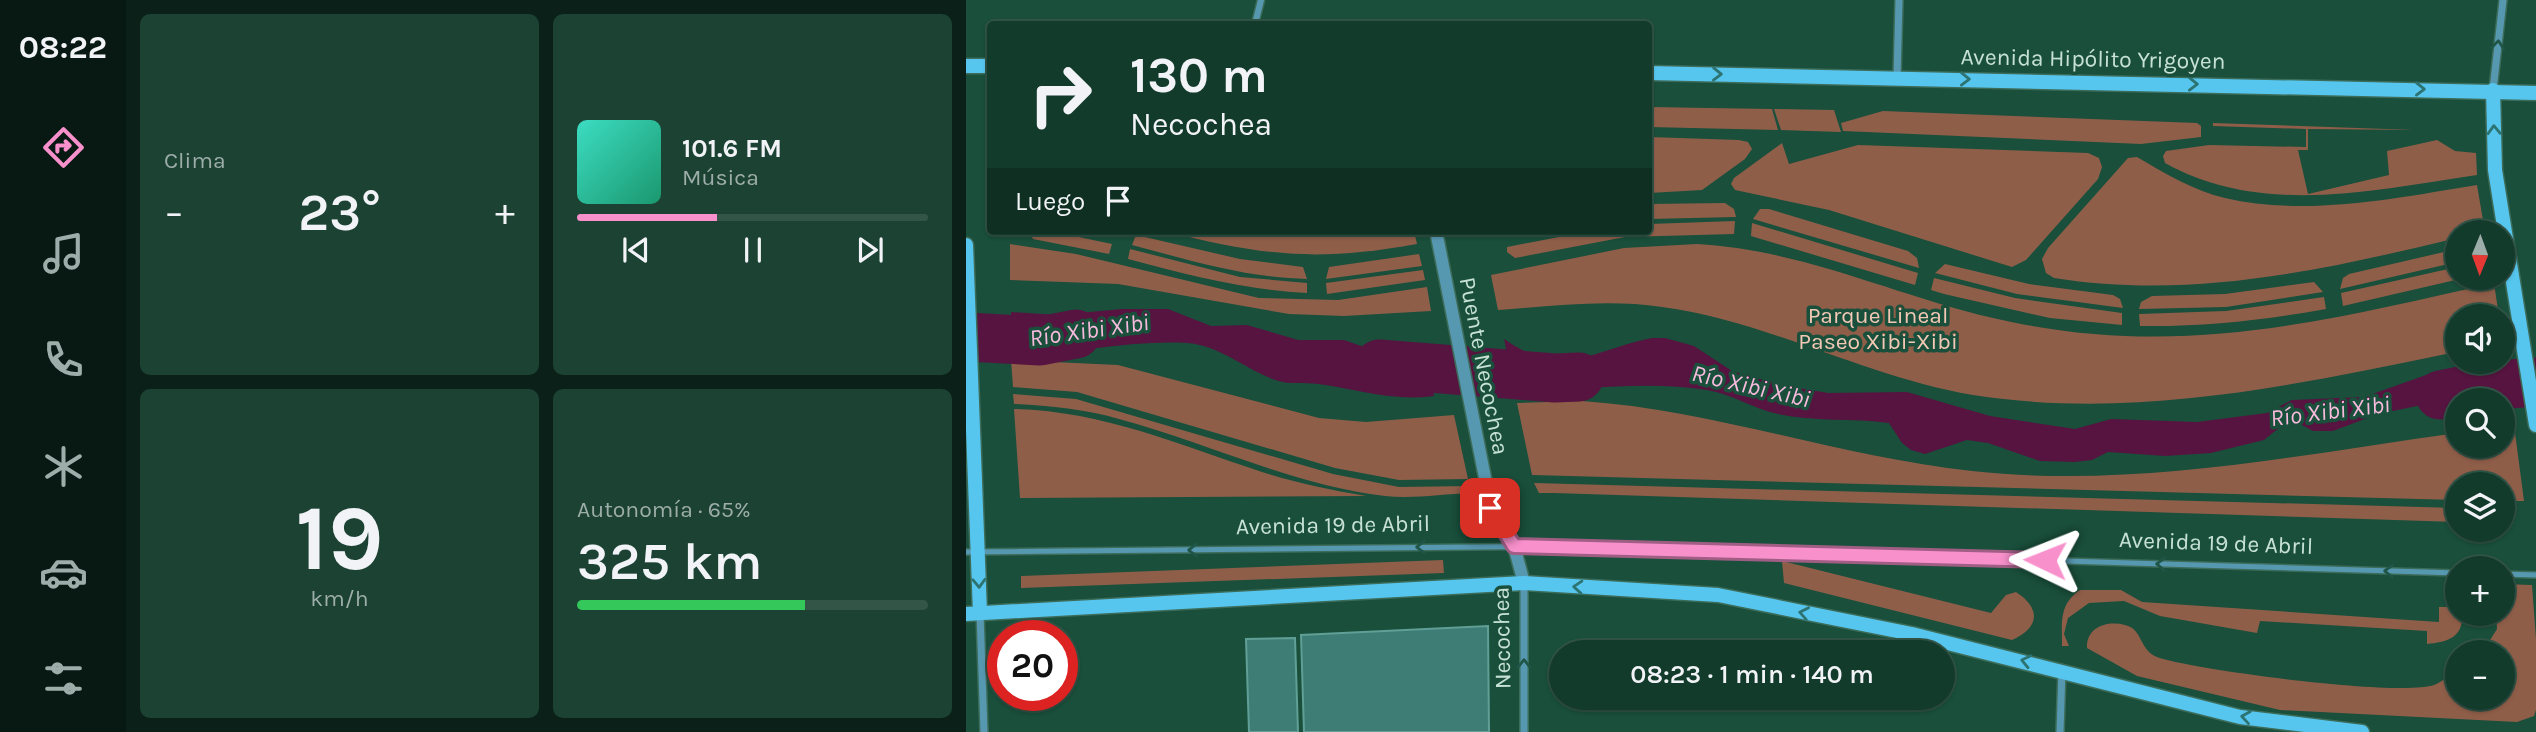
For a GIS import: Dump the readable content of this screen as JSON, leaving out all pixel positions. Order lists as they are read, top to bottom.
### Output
{
  "streets": {
    "main road": ["Avenida Hipólito Yrigoyen"],
    "street": ["Puente Necochea", "Necochea"],
    "lane": ["Avenida 19 de Abril"]
  },
  "crossings": [
    ["Puente Necochea", "Necochea"],
    ["Avenida 19 de Abril", "Necochea"]
  ],
  "one_way": ["Avenida Hipólito Yrigoyen", "Avenida 19 de Abril", "Necochea"],
  "water": ["Río Xibi Xibi"],
  "parks": ["Parque Lineal Paseo Xibi-Xibi"],
  "north": "bottom",
  "page": {
    "tabs": "08:22",
    "tile": [
      "Clima",
      ["19", "km/h"],
      ["Autonomía · 65%", "325 km"]
    ],
    "turn": ["130 m", "Necochea"],
    "song": ["101.6 FM", "Música"],
    "then": "Luego",
    "heat": ["−", "23°", "+"],
    "map_buttons": ["+", "−"],
    "limit": "20",
    "trip": "08:23 · 1 min · 140 m"
  }
}
